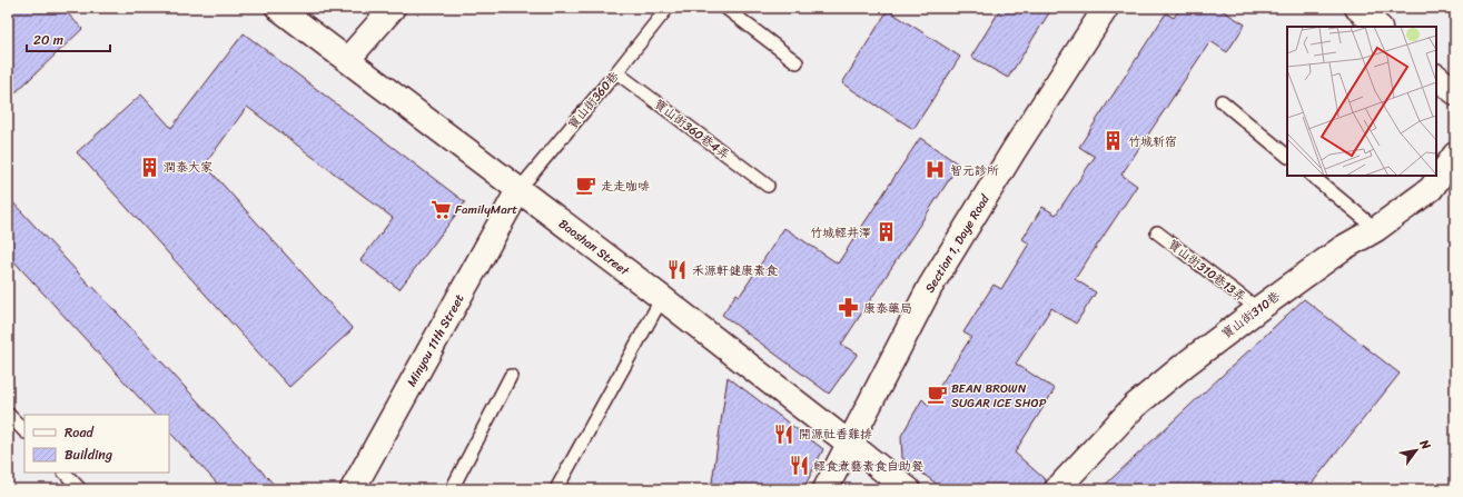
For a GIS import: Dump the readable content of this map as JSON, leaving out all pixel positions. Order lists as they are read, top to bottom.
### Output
{
  "streets": {
    "street": [
      "Section 1, Daye Road",
      "Baoshan Street",
      "寶山街310巷",
      "Minyou 11th Street"
    ],
    "lane": ["寶山街360巷", "寶山街360巷4弄", "寶山街310巷13弄"]
  },
  "crossings": [
    ["寶山街360巷", "寶山街360巷4弄"],
    ["寶山街360巷", "Baoshan Street"],
    ["寶山街360巷", "Minyou 11th Street"],
    ["Section 1, Daye Road", "Baoshan Street"],
    ["Baoshan Street", "Minyou 11th Street"],
    ["寶山街310巷13弄", "寶山街310巷"]
  ],
  "places": {
    "building": ["竹城新宿", "潤泰大家", "竹城輕井澤"],
    "hospital": ["智元診所"],
    "cafe": ["走走咖啡", "BEAN BROWN SUGAR ICE SHOP"],
    "supermarket": ["FamilyMart"],
    "restaurant": ["禾源軒健康素食", "開源社香雞排", "輕食煮藝素食自助餐"],
    "pharmacy": ["康泰藥局"]
  },
  "legend": ["Road", "Building"],
  "scale_bar": "20 m",
  "north": "top right"
}
